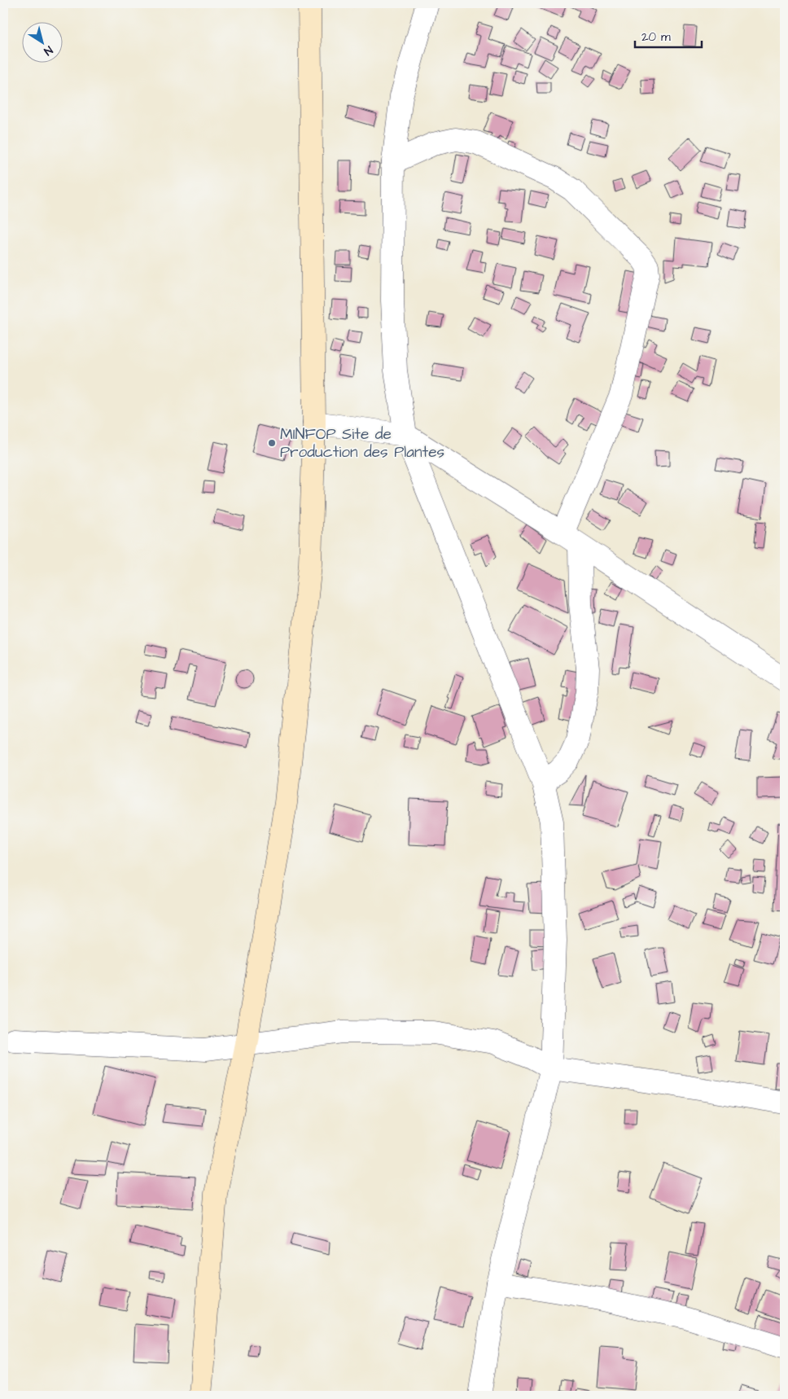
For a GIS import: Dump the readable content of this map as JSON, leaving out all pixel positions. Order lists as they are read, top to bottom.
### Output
{
  "places": ["MINFOP Site de Production des Plantes"],
  "scale_bar": "20 m",
  "north": "bottom right"
}
